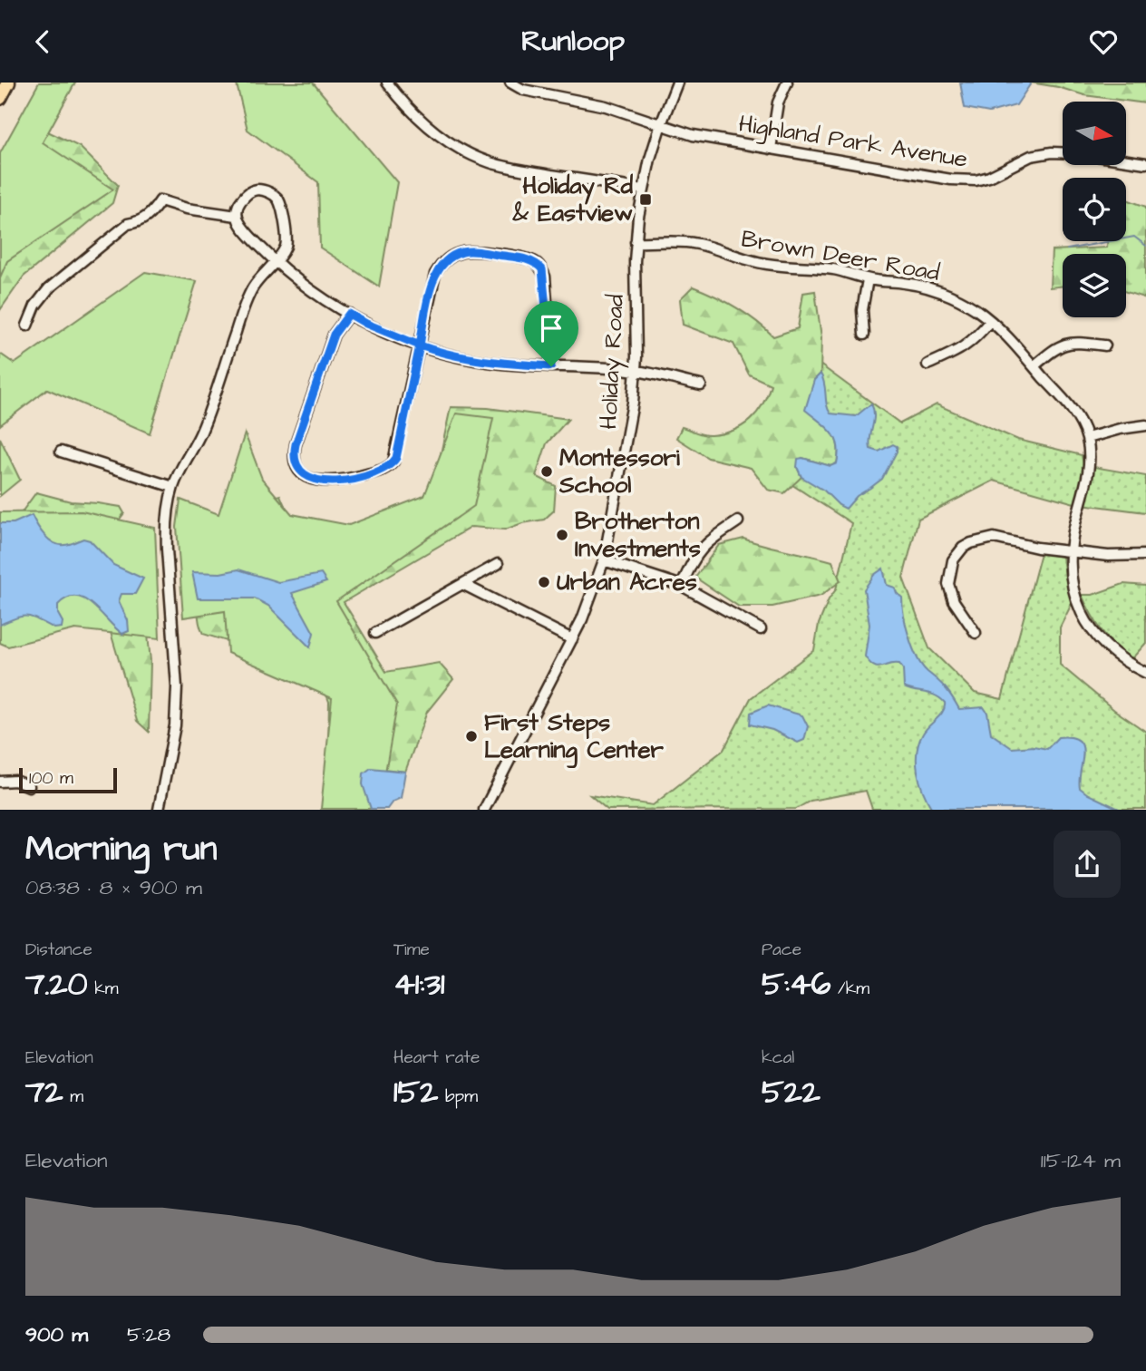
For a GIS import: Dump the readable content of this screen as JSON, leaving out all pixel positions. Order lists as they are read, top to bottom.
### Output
{
  "streets": {
    "street": ["Highland Park Avenue", "Brown Deer Road", "Holiday Road"]
  },
  "crossings": [
    ["Highland Park Avenue", "Holiday Road"],
    ["Brown Deer Road", "Holiday Road"]
  ],
  "places": {
    "transit": ["Holiday Rd & Eastview"],
    "other": [
      "Montessori School",
      "Brotherton Investments",
      "Urban Acres",
      "First Steps Learning Center"
    ]
  },
  "scale_bar": "100 m",
  "north": "right",
  "page": {
    "header": "Runloop",
    "scale": "100 m",
    "heading": ["Morning run", "08:38 · 8 × 900 m"],
    "stats": [
      ["Distance", "7.20 km"],
      ["Time", "41:31"],
      ["Pace", "5:46 /km"],
      ["Elevation", "72 m"],
      ["Heart rate", "152 bpm"],
      ["kcal", "522"]
    ],
    "chart": ["Elevation", "115–124 m"],
    "list": [
      {
        "name": "900 m",
        "note": "5:28"
      }
    ]
  }
}
